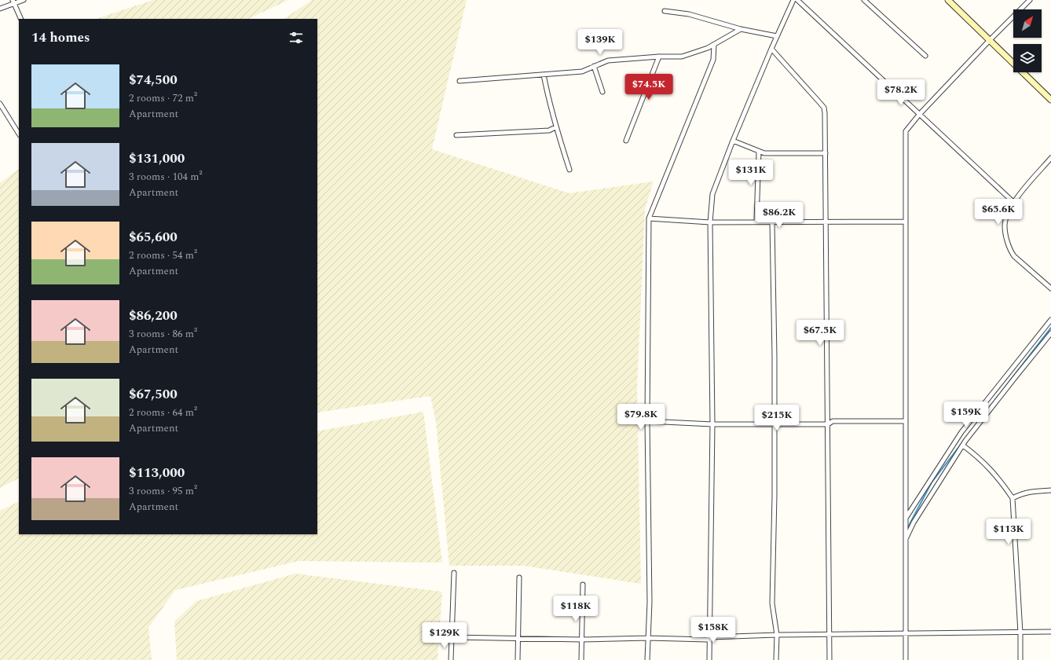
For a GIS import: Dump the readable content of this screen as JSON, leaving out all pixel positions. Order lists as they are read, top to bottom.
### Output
{
  "north": "top right",
  "page": {
    "heading": "14 homes",
    "price": [
      "$139K",
      "$74.5K",
      "$78.2K",
      "$131K",
      "$65.6K",
      "$86.2K",
      "$67.5K",
      "$159K",
      "$79.8K",
      "$215K",
      "$113K",
      "$118K",
      "$158K",
      "$129K"
    ],
    "list": [
      {
        "name": "$74,500",
        "note": "2 rooms · 72 m² · Apartment"
      },
      {
        "name": "$131,000",
        "note": "3 rooms · 104 m² · Apartment"
      },
      {
        "name": "$65,600",
        "note": "2 rooms · 54 m² · Apartment"
      },
      {
        "name": "$86,200",
        "note": "3 rooms · 86 m² · Apartment"
      },
      {
        "name": "$67,500",
        "note": "2 rooms · 64 m² · Apartment"
      },
      {
        "name": "$113,000",
        "note": "3 rooms · 95 m² · Apartment"
      }
    ]
  }
}
